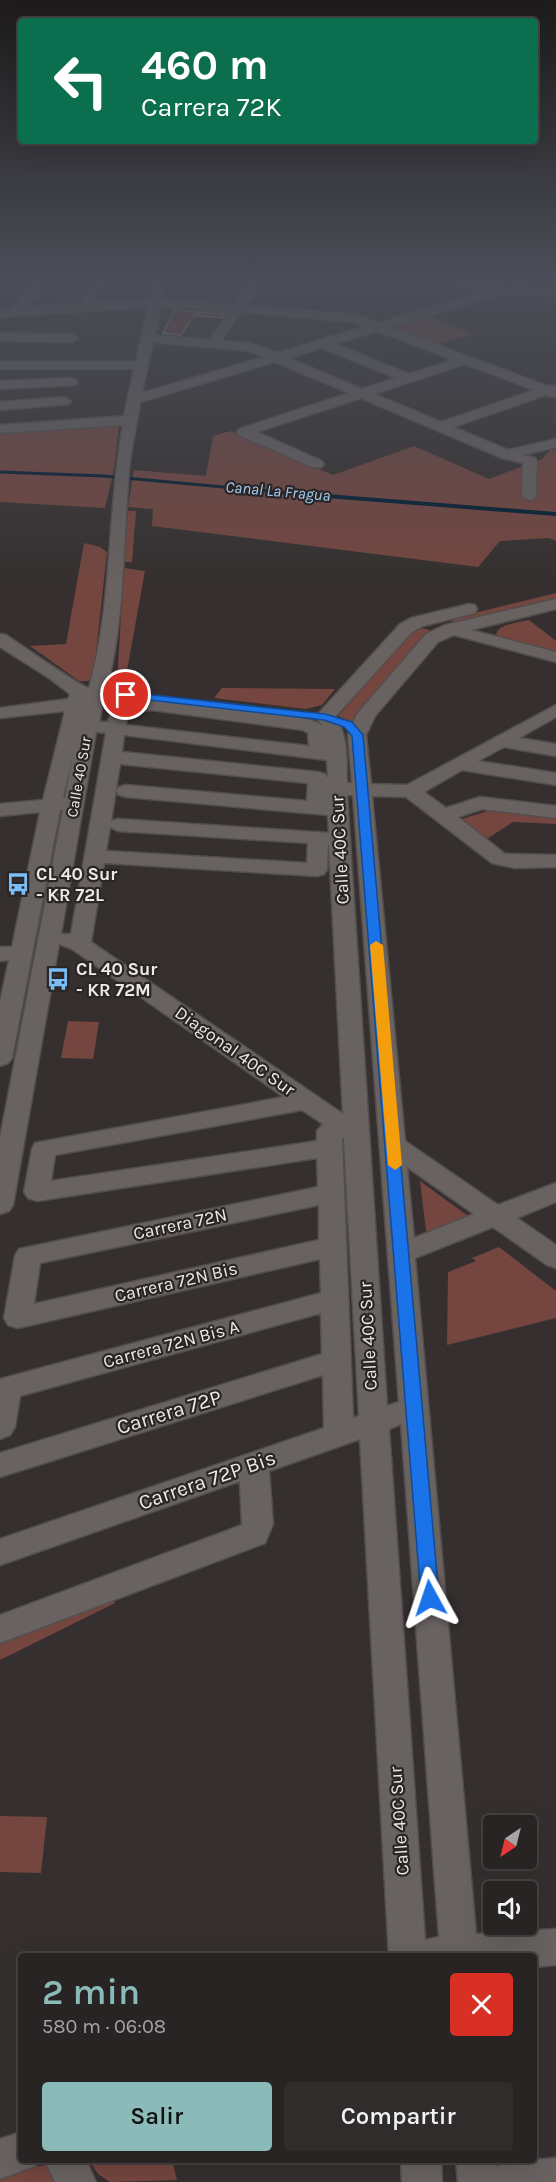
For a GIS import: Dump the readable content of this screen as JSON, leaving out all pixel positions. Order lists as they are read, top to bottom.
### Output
{
  "streets": {
    "street": [
      "Calle 40 Sur",
      "Calle 40C Sur",
      "Diagonal 40C Sur",
      "Carrera 72N",
      "Carrera 72N Bis",
      "Carrera 72N Bis A",
      "Carrera 72P",
      "Carrera 72P Bis"
    ]
  },
  "crossings": [
    ["Calle 40 Sur", "Calle 40C Sur"],
    ["Calle 40 Sur", "Diagonal 40C Sur"],
    ["Calle 40C Sur", "Diagonal 40C Sur"],
    ["Calle 40C Sur", "Carrera 72N"],
    ["Calle 40C Sur", "Carrera 72N Bis"],
    ["Calle 40C Sur", "Carrera 72N Bis A"],
    ["Calle 40C Sur", "Carrera 72P"],
    ["Calle 40C Sur", "Carrera 72P Bis"],
    ["Carrera 72N", "Carrera 72N Bis"]
  ],
  "water": ["Canal La Fragua"],
  "places": {
    "bus stop": ["CL 40 Sur - KR 72L", "CL 40 Sur - KR 72M"]
  },
  "north": "bottom left",
  "page": {
    "turn": ["460 m", "Carrera 72K"],
    "heading": ["2 min", "580 m · 06:08"],
    "buttons": ["Salir", "Compartir"]
  }
}
